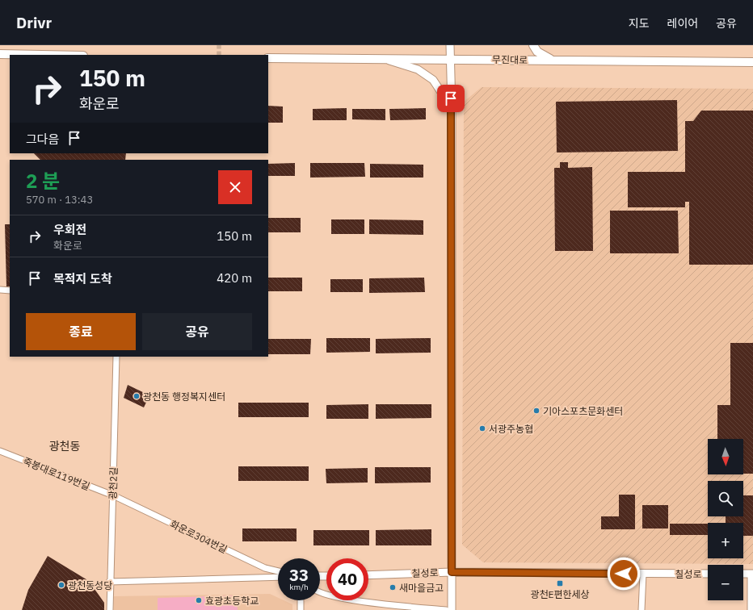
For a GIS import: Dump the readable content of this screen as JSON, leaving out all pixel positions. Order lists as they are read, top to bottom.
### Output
{
  "streets": {
    "main road": ["무진대로"],
    "street": [
      "죽봉대로119번길",
      "광천2길",
      "화운로304번길",
      "칠성로"
    ]
  },
  "crossings": [
    ["죽봉대로119번길", "광천2길"],
    ["죽봉대로119번길", "화운로304번길"],
    ["광천2길", "화운로304번길"]
  ],
  "districts": ["광천동"],
  "places": {
    "other": [
      "광천동 행정복지센터",
      "기아스포츠문화센터",
      "서광주농협",
      "광천동성당",
      "새마을금고",
      "효광초등학교"
    ],
    "transit": ["광천E편한세상"]
  },
  "north": "bottom",
  "page": {
    "header": "Drivr",
    "nav": ["지도", "레이어", "공유"],
    "turn": ["150 m", "화운로"],
    "then": "그다음",
    "heading": ["2 분", "570 m · 13:43"],
    "list": [
      {
        "name": "우회전",
        "note": "화운로",
        "value": "150 m"
      },
      {
        "name": "목적지 도착",
        "value": "420 m"
      }
    ],
    "buttons": ["종료", "공유"],
    "map_buttons": ["+", "−"],
    "speed": "33 km/h",
    "limit": "40"
  }
}
